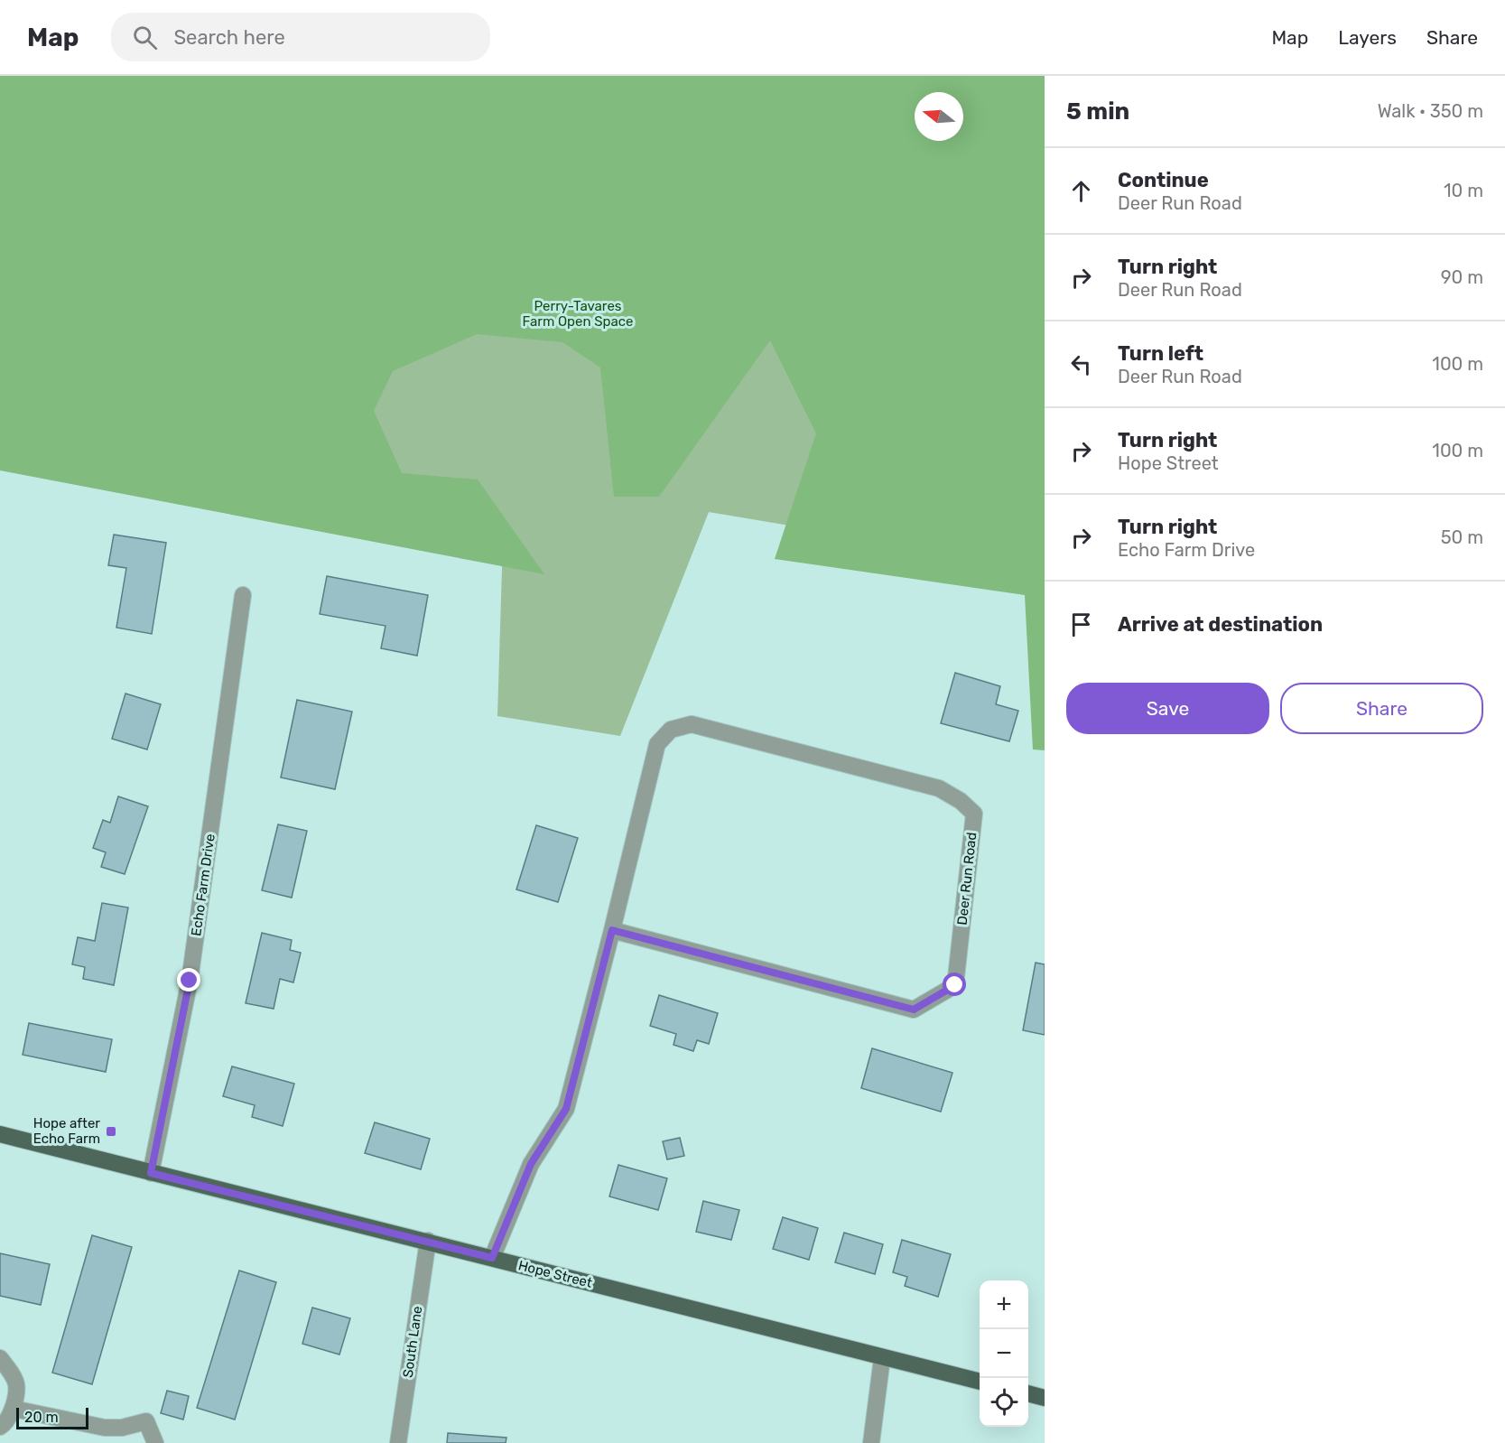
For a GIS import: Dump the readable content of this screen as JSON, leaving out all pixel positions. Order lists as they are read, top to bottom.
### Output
{
  "streets": {
    "main road": ["Hope Street"],
    "street": ["Deer Run Road", "Echo Farm Drive", "South Lane"]
  },
  "crossings": [
    ["Deer Run Road", "Hope Street"],
    ["Echo Farm Drive", "Hope Street"],
    ["Hope Street", "South Lane"]
  ],
  "parks": ["Perry-Tavares Farm Open Space"],
  "places": {
    "transit": ["Hope after Echo Farm"]
  },
  "scale_bar": "20 m",
  "north": "left",
  "page": {
    "header": "Map",
    "search": "Search here",
    "nav": ["Map", "Layers", "Share"],
    "heading": ["5 min", "Walk · 350 m"],
    "list": [
      ["Continue", "Deer Run Road", "10 m"],
      ["Turn right", "Deer Run Road", "90 m"],
      ["Turn left", "Deer Run Road", "100 m"],
      ["Turn right", "Hope Street", "100 m"],
      ["Turn right", "Echo Farm Drive", "50 m"],
      "Arrive at destination"
    ],
    "buttons": ["Save", "Share"],
    "map_buttons": ["+", "−"],
    "scale": "20 m"
  }
}
